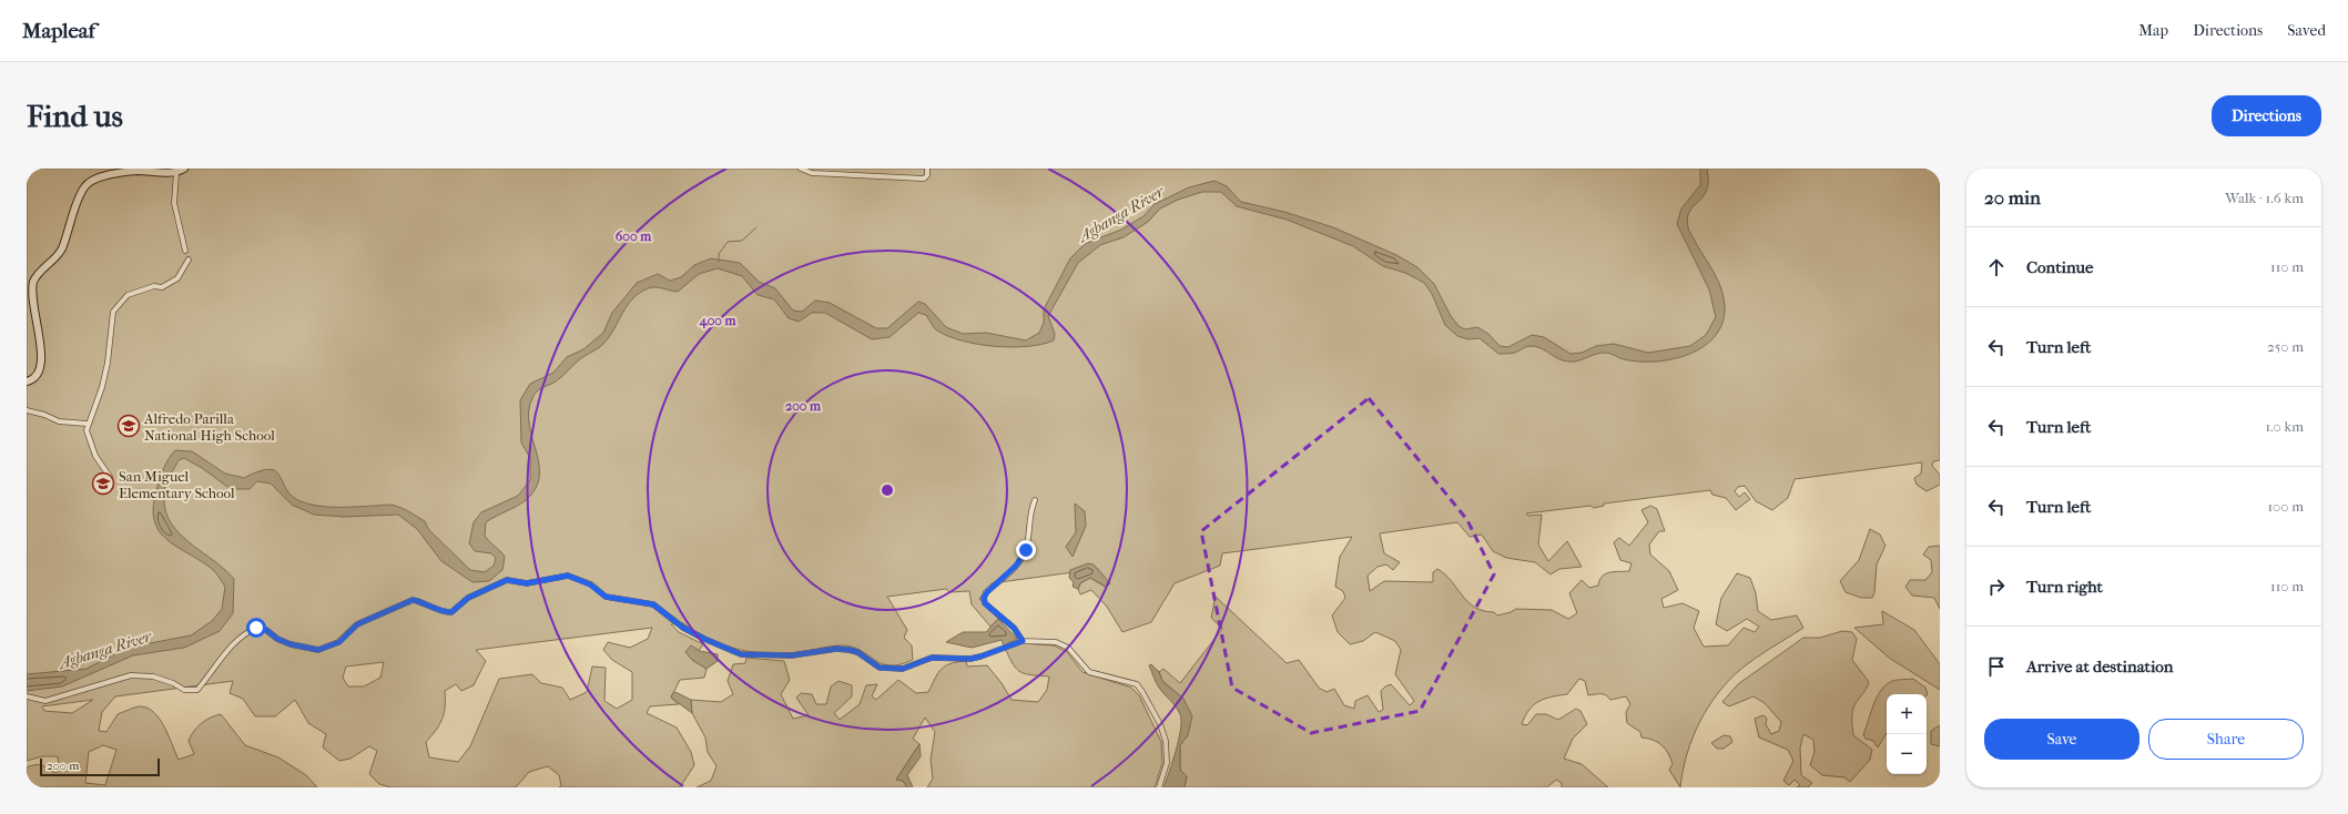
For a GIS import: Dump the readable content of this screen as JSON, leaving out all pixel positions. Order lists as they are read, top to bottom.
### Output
{
  "water": ["Agbanga River"],
  "places": {
    "school or university": ["Alfredo Parilla National High School", "San Miguel Elementary School"]
  },
  "scale_bar": "200 m",
  "page": {
    "header": "Mapleaf",
    "nav": ["Map", "Directions", "Saved"],
    "buttons": [
      "Directions",
      ["Save", "Share"]
    ],
    "title": "Find us",
    "heading": ["20 min", "Walk · 1.6 km"],
    "list": [
      ["Continue", "110 m"],
      ["Turn left", "250 m"],
      ["Turn left", "1.0 km"],
      ["Turn left", "100 m"],
      ["Turn right", "110 m"],
      "Arrive at destination"
    ],
    "map_buttons": ["+", "−"],
    "scale": "200 m"
  },
  "rings": ["600 m", "400 m", "200 m"]
}
